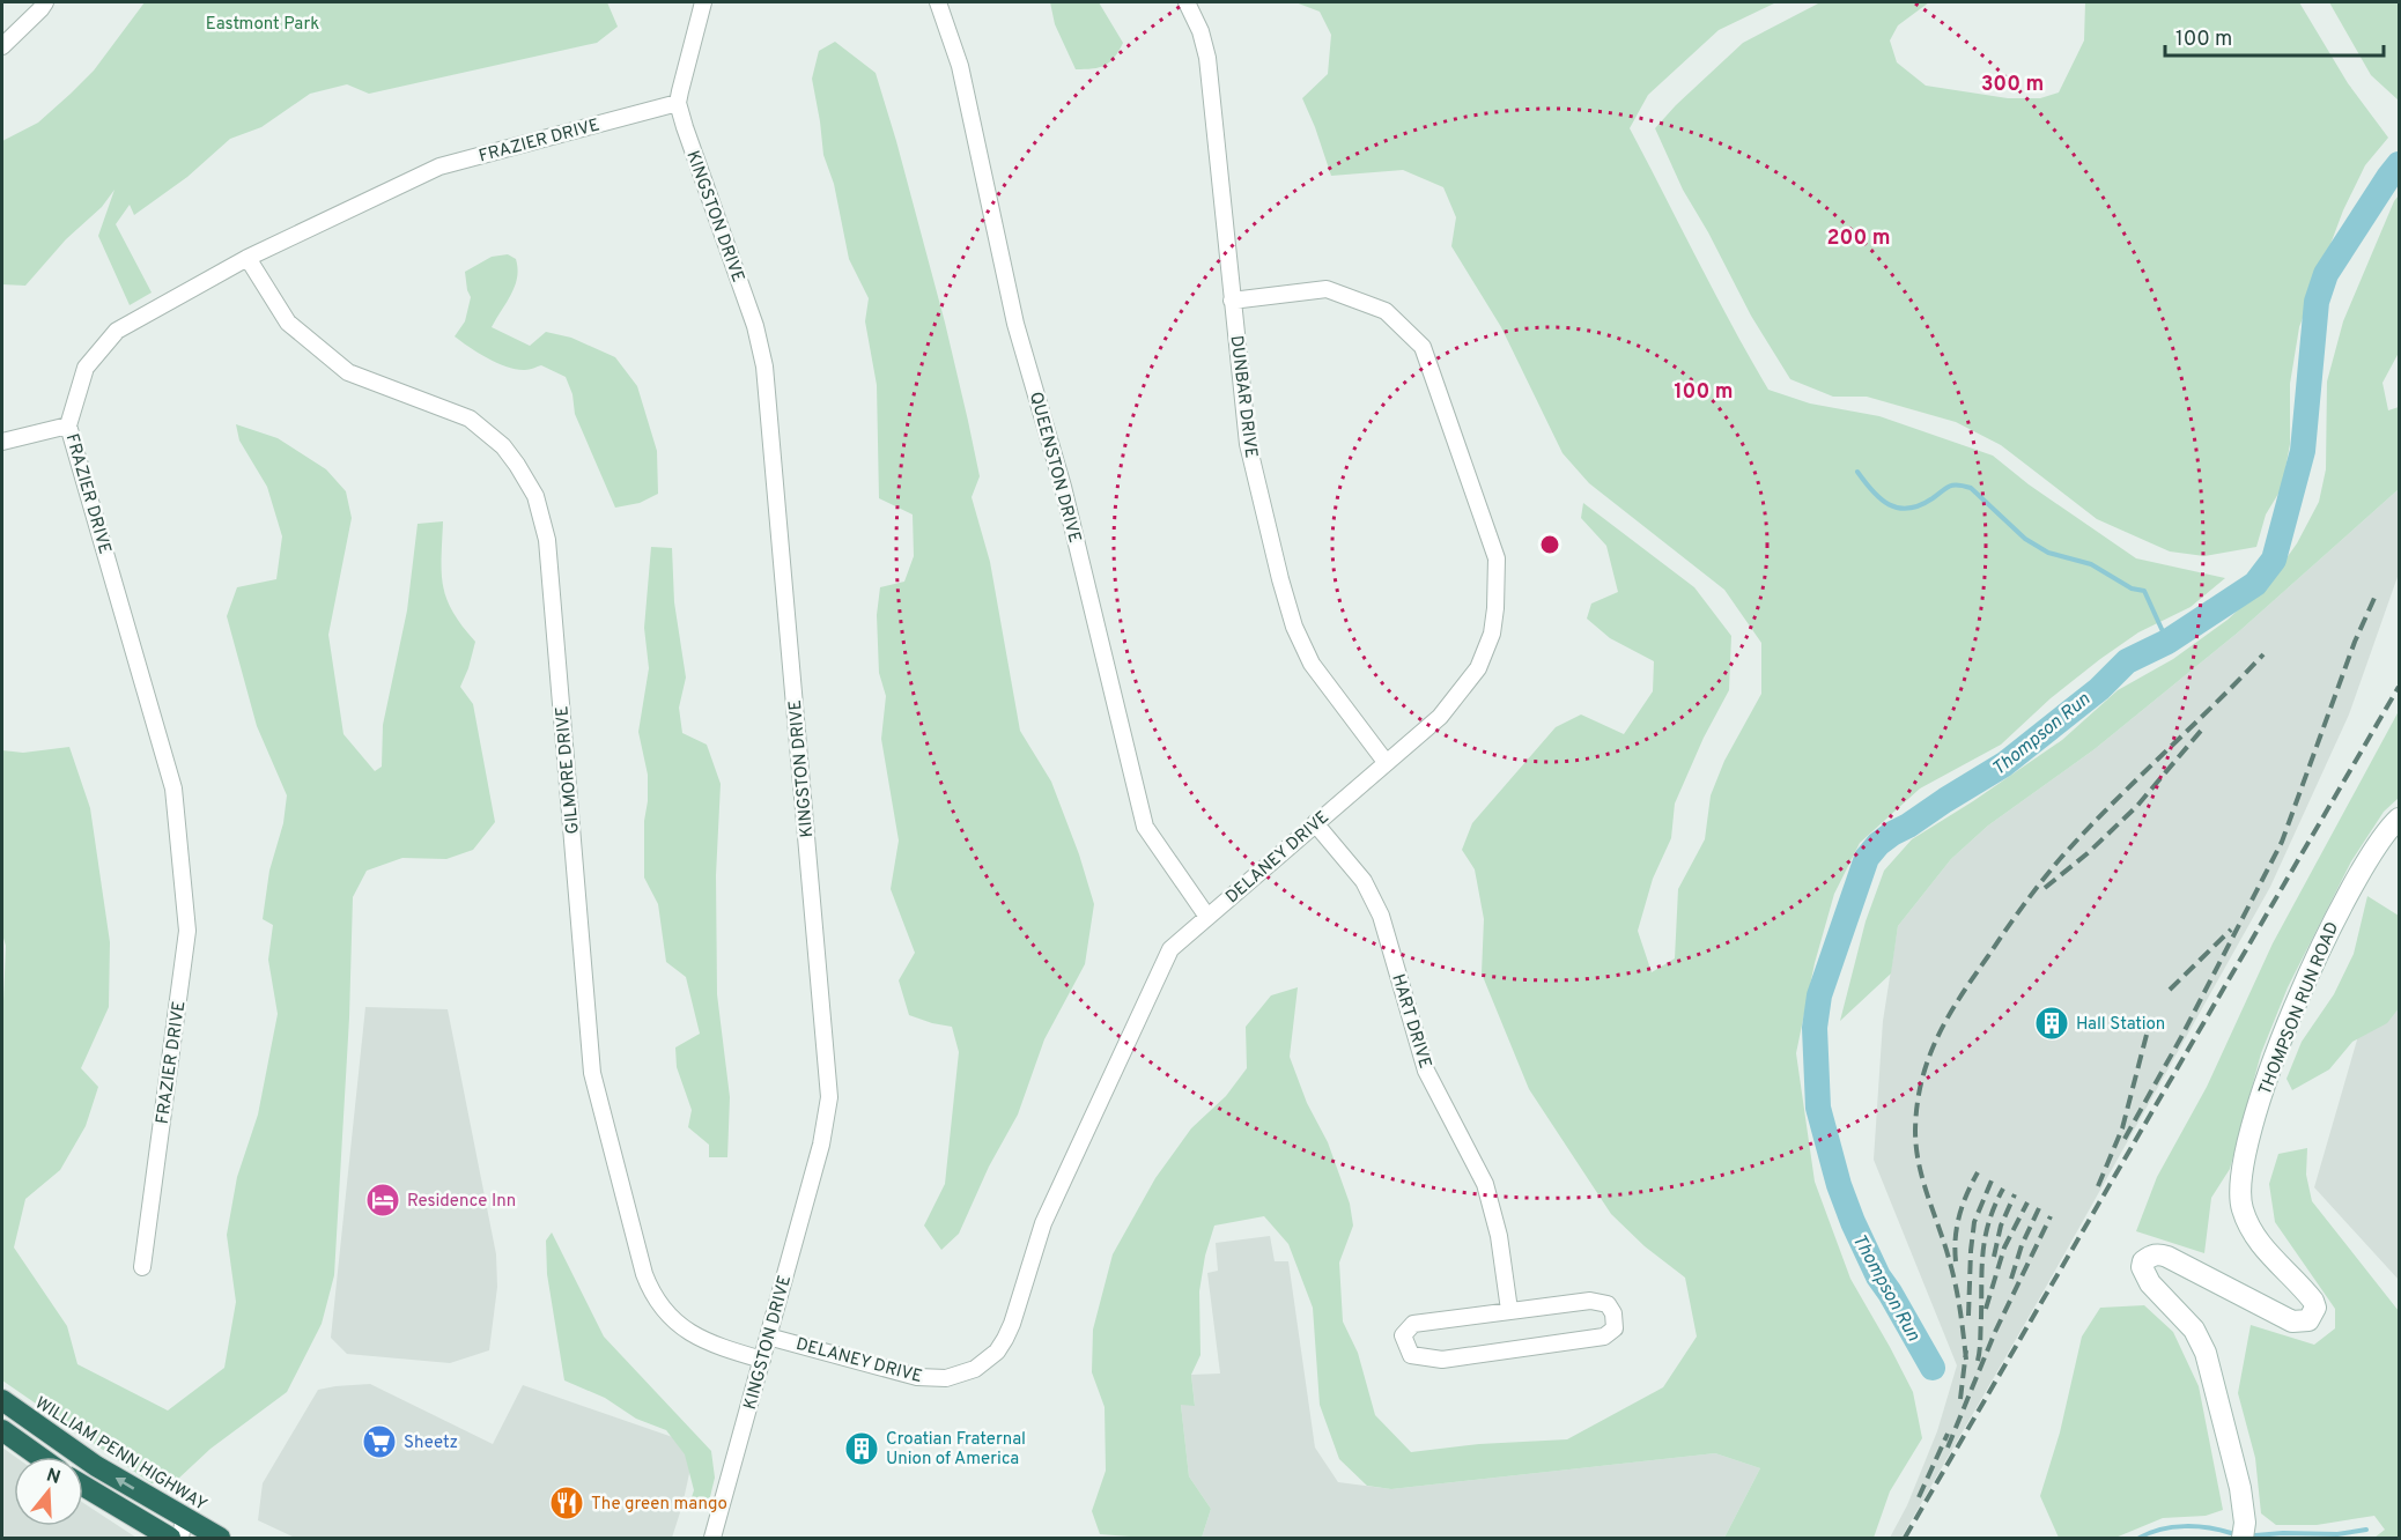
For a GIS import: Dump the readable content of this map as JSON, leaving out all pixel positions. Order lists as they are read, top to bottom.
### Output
{
  "streets": {
    "highway": ["WILLIAM PENN HIGHWAY"],
    "street": [
      "FRAZIER DRIVE",
      "KINGSTON DRIVE",
      "DUNBAR DRIVE",
      "QUEENSTON DRIVE",
      "GILMORE DRIVE",
      "DELANEY DRIVE",
      "THOMPSON RUN ROAD",
      "HART DRIVE"
    ]
  },
  "crossings": [
    ["FRAZIER DRIVE", "KINGSTON DRIVE"],
    ["FRAZIER DRIVE", "GILMORE DRIVE"],
    ["KINGSTON DRIVE", "GILMORE DRIVE"],
    ["KINGSTON DRIVE", "DELANEY DRIVE"],
    ["DUNBAR DRIVE", "DELANEY DRIVE"],
    ["QUEENSTON DRIVE", "DELANEY DRIVE"],
    ["DELANEY DRIVE", "HART DRIVE"]
  ],
  "water": ["Thompson Run"],
  "parks": ["Eastmont Park"],
  "places": {
    "building": ["Hall Station", "Croatian Fraternal Union of America"],
    "hotel": ["Residence Inn"],
    "supermarket": ["Sheetz"],
    "restaurant": ["The green mango"]
  },
  "scale_bar": "100 m",
  "north": "top",
  "rings": ["300 m", "200 m", "100 m"]
}
